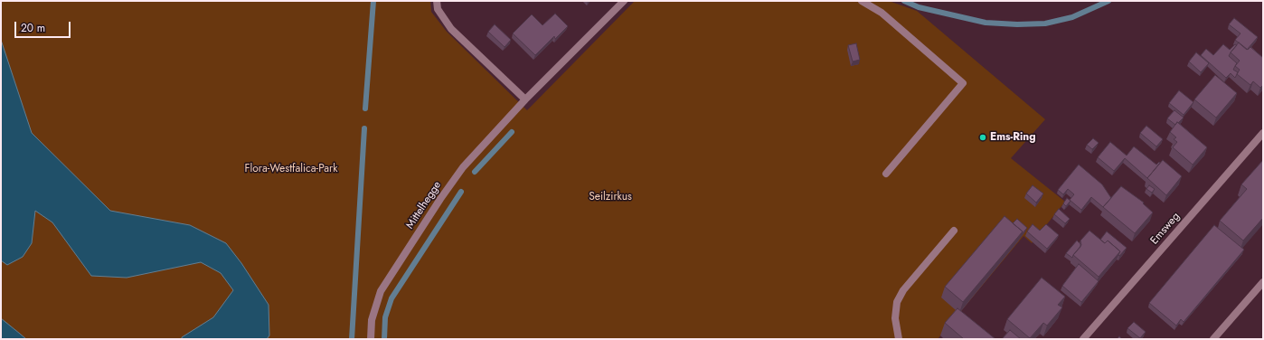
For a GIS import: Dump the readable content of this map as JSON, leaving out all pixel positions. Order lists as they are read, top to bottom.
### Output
{
  "streets": {
    "street": ["Mittelhegge", "Emsweg"]
  },
  "parks": ["Flora-Westfalica-Park", "Seilzirkus"],
  "places": ["Ems-Ring"],
  "scale_bar": "20 m"
}
